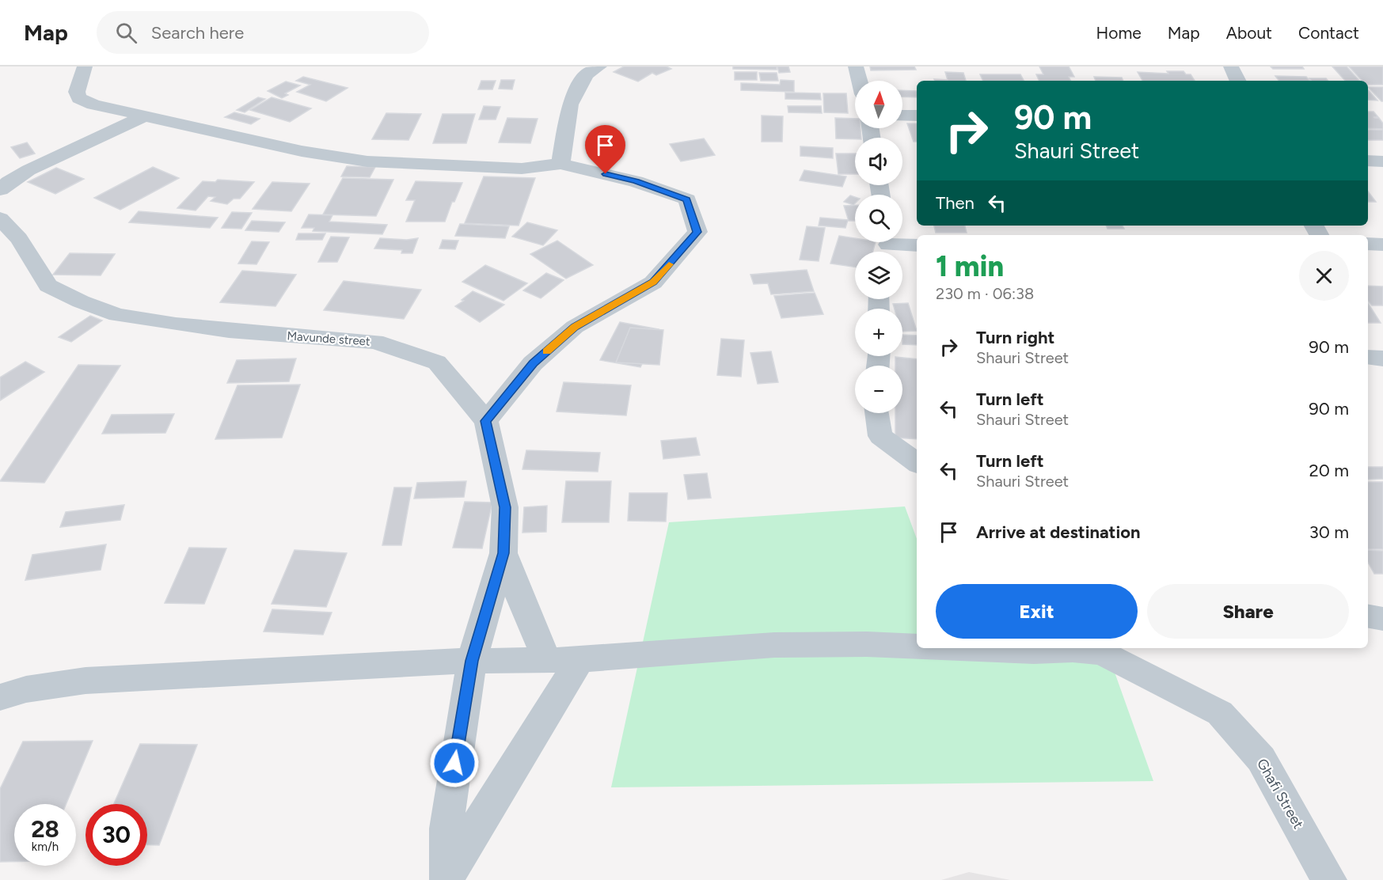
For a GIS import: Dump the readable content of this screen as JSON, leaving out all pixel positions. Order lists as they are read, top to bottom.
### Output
{
  "streets": {
    "street": ["Mavunde street", "Ghafi Street"]
  },
  "north": "top",
  "page": {
    "header": "Map",
    "search": "Search here",
    "nav": [
      "Home",
      "Map",
      "About",
      "Contact"
    ],
    "map_buttons": ["+", "−"],
    "turn": ["90 m", "Shauri Street"],
    "then": "Then",
    "heading": ["1 min", "230 m · 06:38"],
    "list": [
      {
        "name": "Turn right",
        "note": "Shauri Street",
        "value": "90 m"
      },
      {
        "name": "Turn left",
        "note": "Shauri Street",
        "value": "90 m"
      },
      {
        "name": "Turn left",
        "note": "Shauri Street",
        "value": "20 m"
      },
      {
        "name": "Arrive at destination",
        "value": "30 m"
      }
    ],
    "buttons": ["Exit", "Share"],
    "speed": "28 km/h",
    "limit": "30"
  }
}
